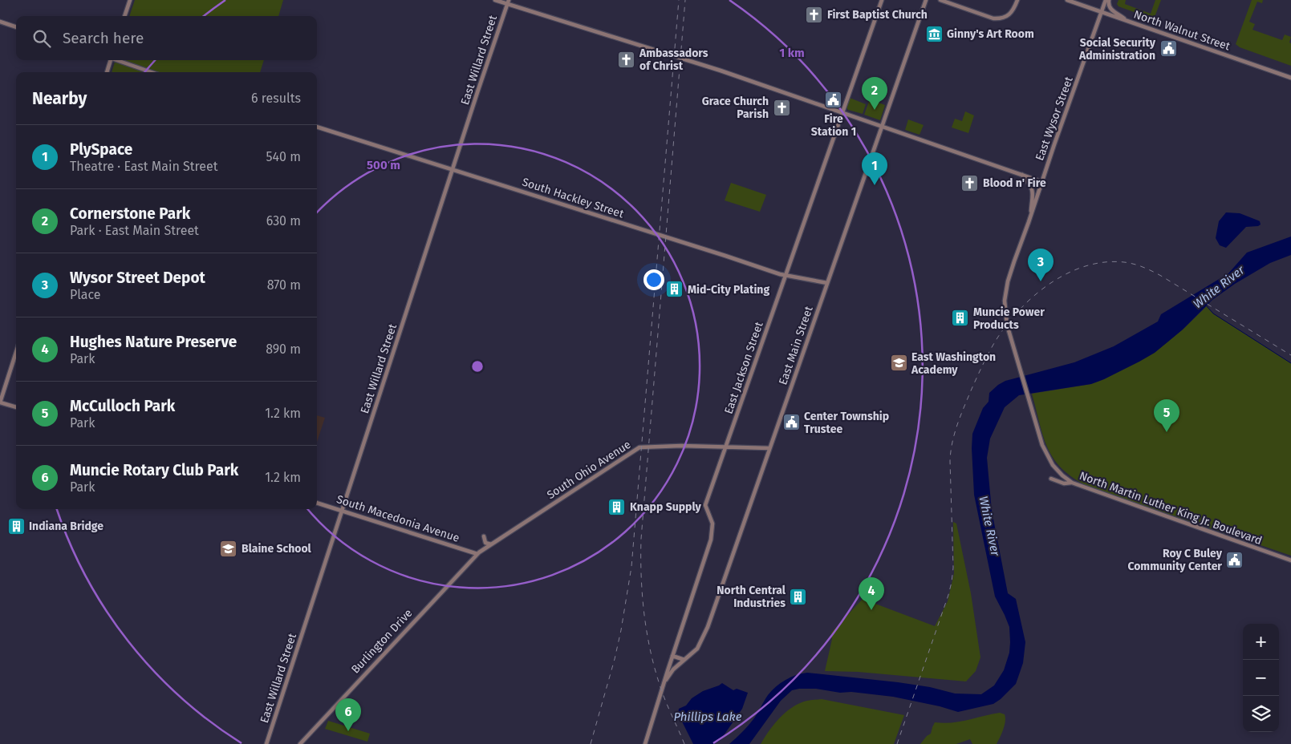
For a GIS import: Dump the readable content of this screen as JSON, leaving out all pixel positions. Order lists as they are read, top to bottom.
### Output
{
  "streets": {
    "main road": [
      "North Walnut Street",
      "East Willard Street",
      "East Wysor Street",
      "South Hackley Street",
      "East Main Street",
      "East Jackson Street",
      "South Ohio Avenue",
      "North Martin Luther King Jr. Boulevard",
      "South Macedonia Avenue",
      "Burlington Drive"
    ]
  },
  "crossings": [
    ["North Walnut Street", "East Wysor Street"],
    ["East Willard Street", "South Hackley Street"],
    ["East Willard Street", "South Macedonia Avenue"],
    ["East Wysor Street", "North Martin Luther King Jr. Boulevard"],
    ["South Hackley Street", "East Main Street"],
    ["South Hackley Street", "East Jackson Street"],
    ["East Main Street", "East Jackson Street"],
    ["East Main Street", "South Ohio Avenue"],
    ["East Jackson Street", "South Ohio Avenue"],
    ["South Ohio Avenue", "South Macedonia Avenue"],
    ["South Ohio Avenue", "Burlington Drive"],
    ["South Macedonia Avenue", "Burlington Drive"]
  ],
  "water": ["White River", "Phillips Lake"],
  "places": {
    "church": [
      "First Baptist Church",
      "Ambassadors of Christ",
      "Grace Church Parish",
      "Blood n' Fire"
    ],
    "museum": ["Ginny's Art Room"],
    "public building": [
      "Social Security Administration",
      "Fire Station 1",
      "Center Township Trustee",
      "Roy C Buley Community Center"
    ],
    "building": [
      "Mid-City Plating",
      "Muncie Power Products",
      "Knapp Supply",
      "Indiana Bridge",
      "North Central Industries"
    ],
    "school or university": ["East Washington Academy", "Blaine School"]
  },
  "page": {
    "search": "Search here",
    "heading": ["Nearby", "6 results"],
    "pins": [
      "2",
      "1",
      "3",
      "5",
      "4",
      "6"
    ],
    "list": [
      {
        "mark": "1",
        "name": "PlySpace",
        "note": "Theatre · East Main Street",
        "value": "540 m"
      },
      {
        "mark": "2",
        "name": "Cornerstone Park",
        "note": "Park · East Main Street",
        "value": "630 m"
      },
      {
        "mark": "3",
        "name": "Wysor Street Depot",
        "note": "Place",
        "value": "870 m"
      },
      {
        "mark": "4",
        "name": "Hughes Nature Preserve",
        "note": "Park",
        "value": "890 m"
      },
      {
        "mark": "5",
        "name": "McCulloch Park",
        "note": "Park",
        "value": "1.2 km"
      },
      {
        "mark": "6",
        "name": "Muncie Rotary Club Park",
        "note": "Park",
        "value": "1.2 km"
      }
    ],
    "map_buttons": ["+", "−"]
  },
  "rings": ["1 km", "500 m"]
}
